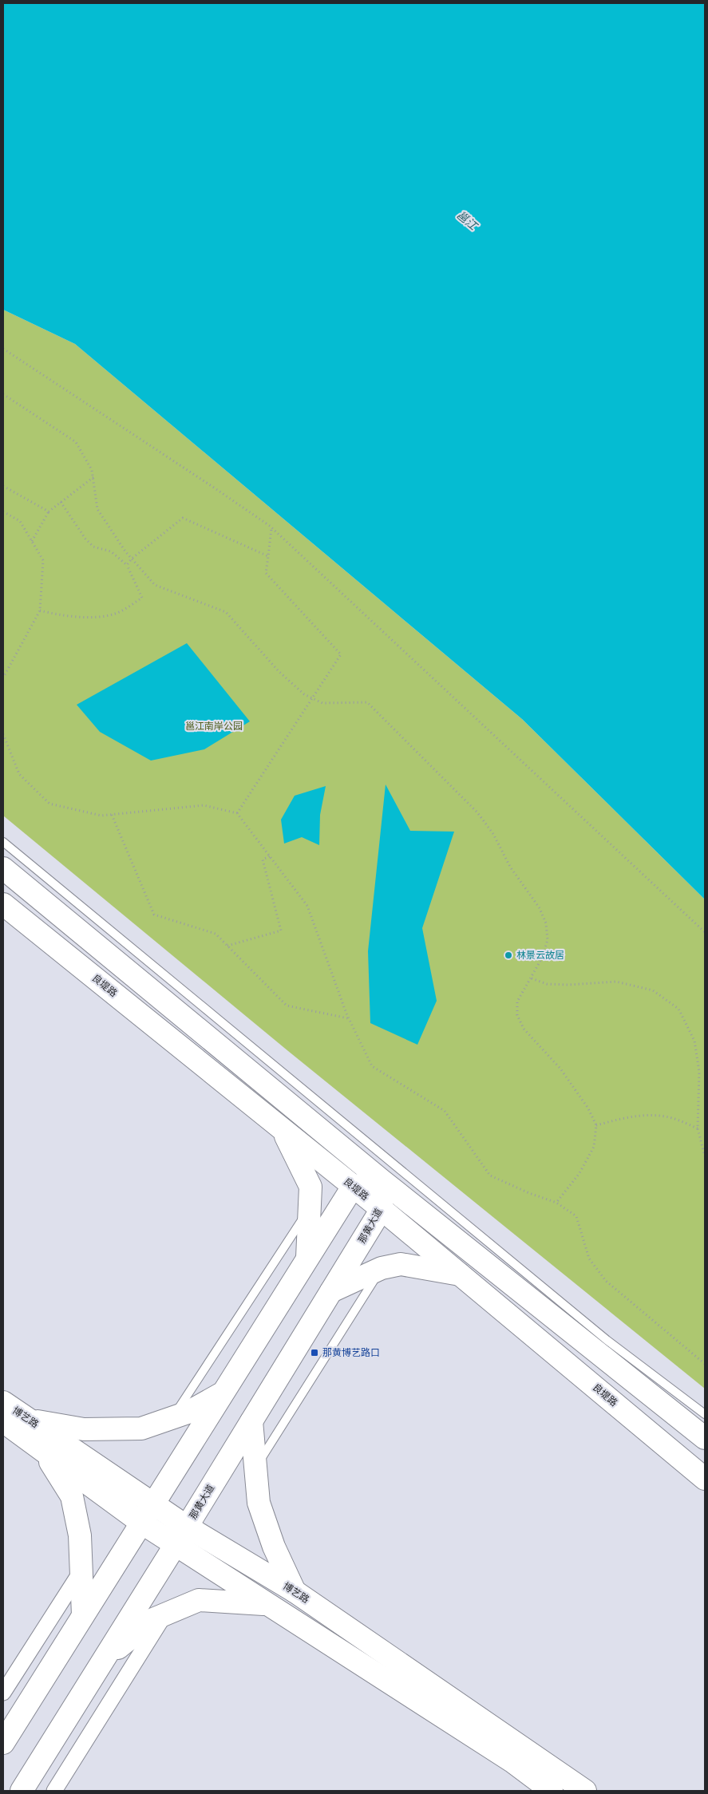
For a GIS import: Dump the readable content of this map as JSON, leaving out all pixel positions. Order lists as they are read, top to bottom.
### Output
{
  "streets": {
    "main road": ["良堤路", "那黄大道", "博艺路"]
  },
  "crossings": [
    ["良堤路", "那黄大道"],
    ["那黄大道", "博艺路"]
  ],
  "water": ["邕江"],
  "parks": ["邕江南岸公园"],
  "places": {
    "other": ["林景云故居"],
    "transit": ["那黄博艺路口"]
  }
}
